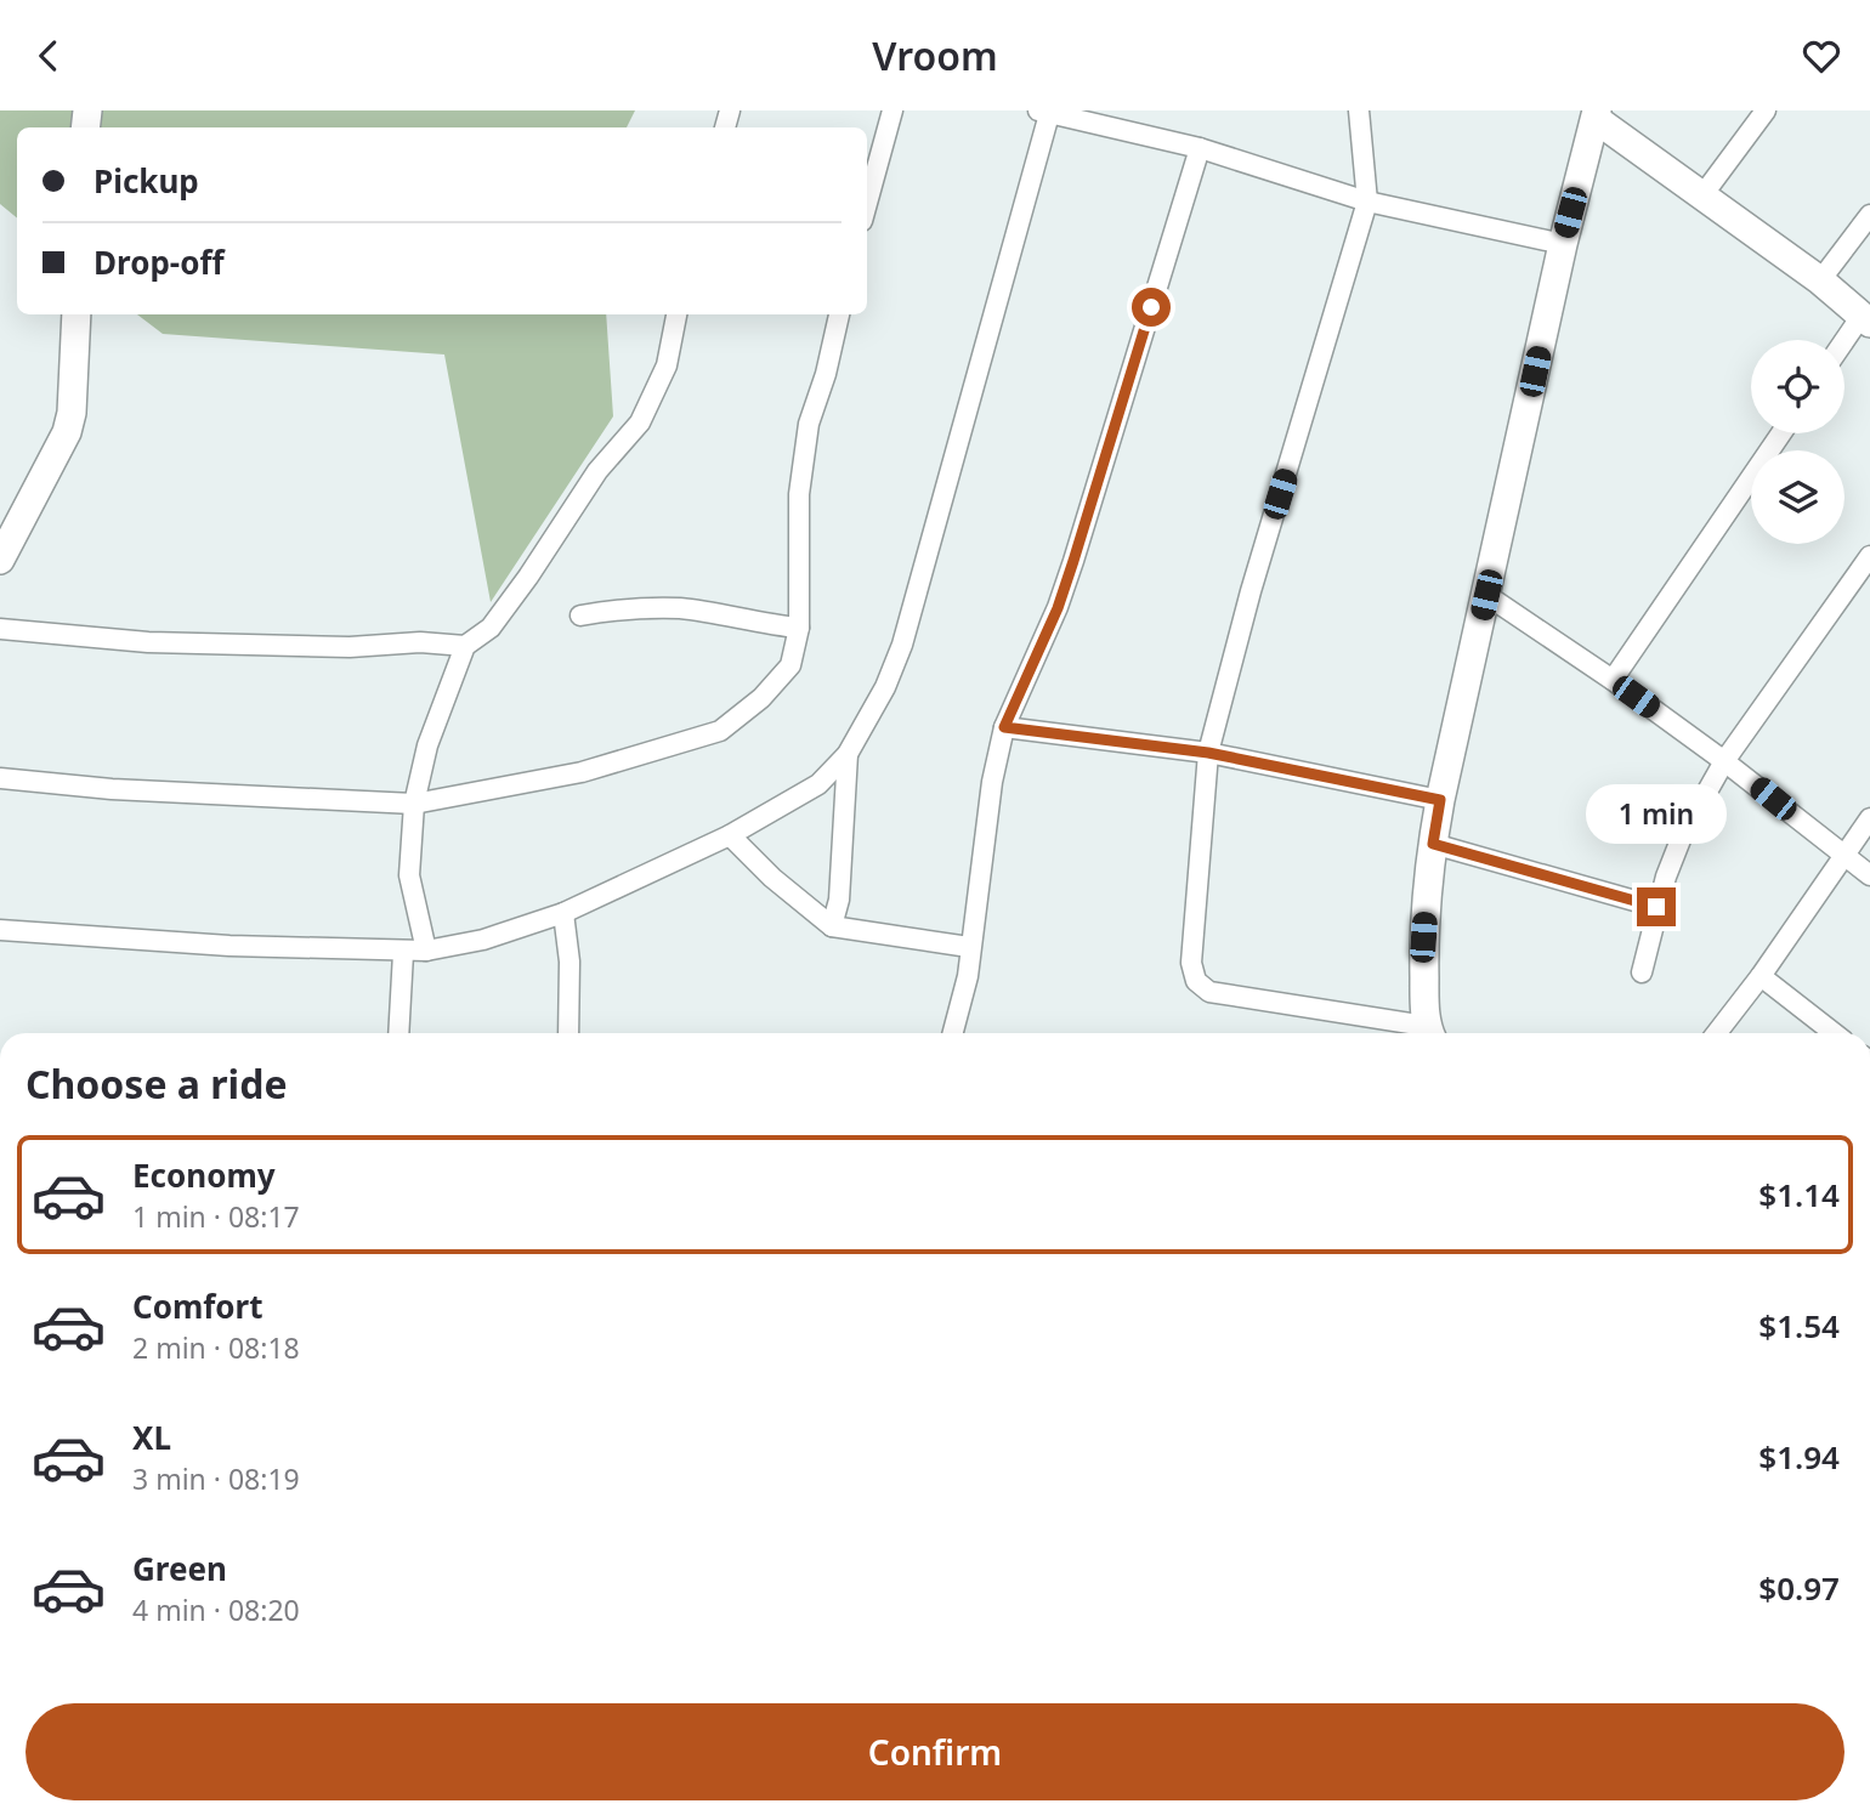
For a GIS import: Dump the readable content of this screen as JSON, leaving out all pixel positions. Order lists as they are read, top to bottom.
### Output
{
  "page": {
    "header": "Vroom",
    "banner": ["Pickup", "Drop-off"],
    "bubble": "1 min",
    "heading": "Choose a ride",
    "list": [
      {
        "name": "Economy",
        "note": "1 min · 08:17",
        "value": "$1.14"
      },
      {
        "name": "Comfort",
        "note": "2 min · 08:18",
        "value": "$1.54"
      },
      {
        "name": "XL",
        "note": "3 min · 08:19",
        "value": "$1.94"
      },
      {
        "name": "Green",
        "note": "4 min · 08:20",
        "value": "$0.97"
      }
    ],
    "buttons": "Confirm"
  }
}
